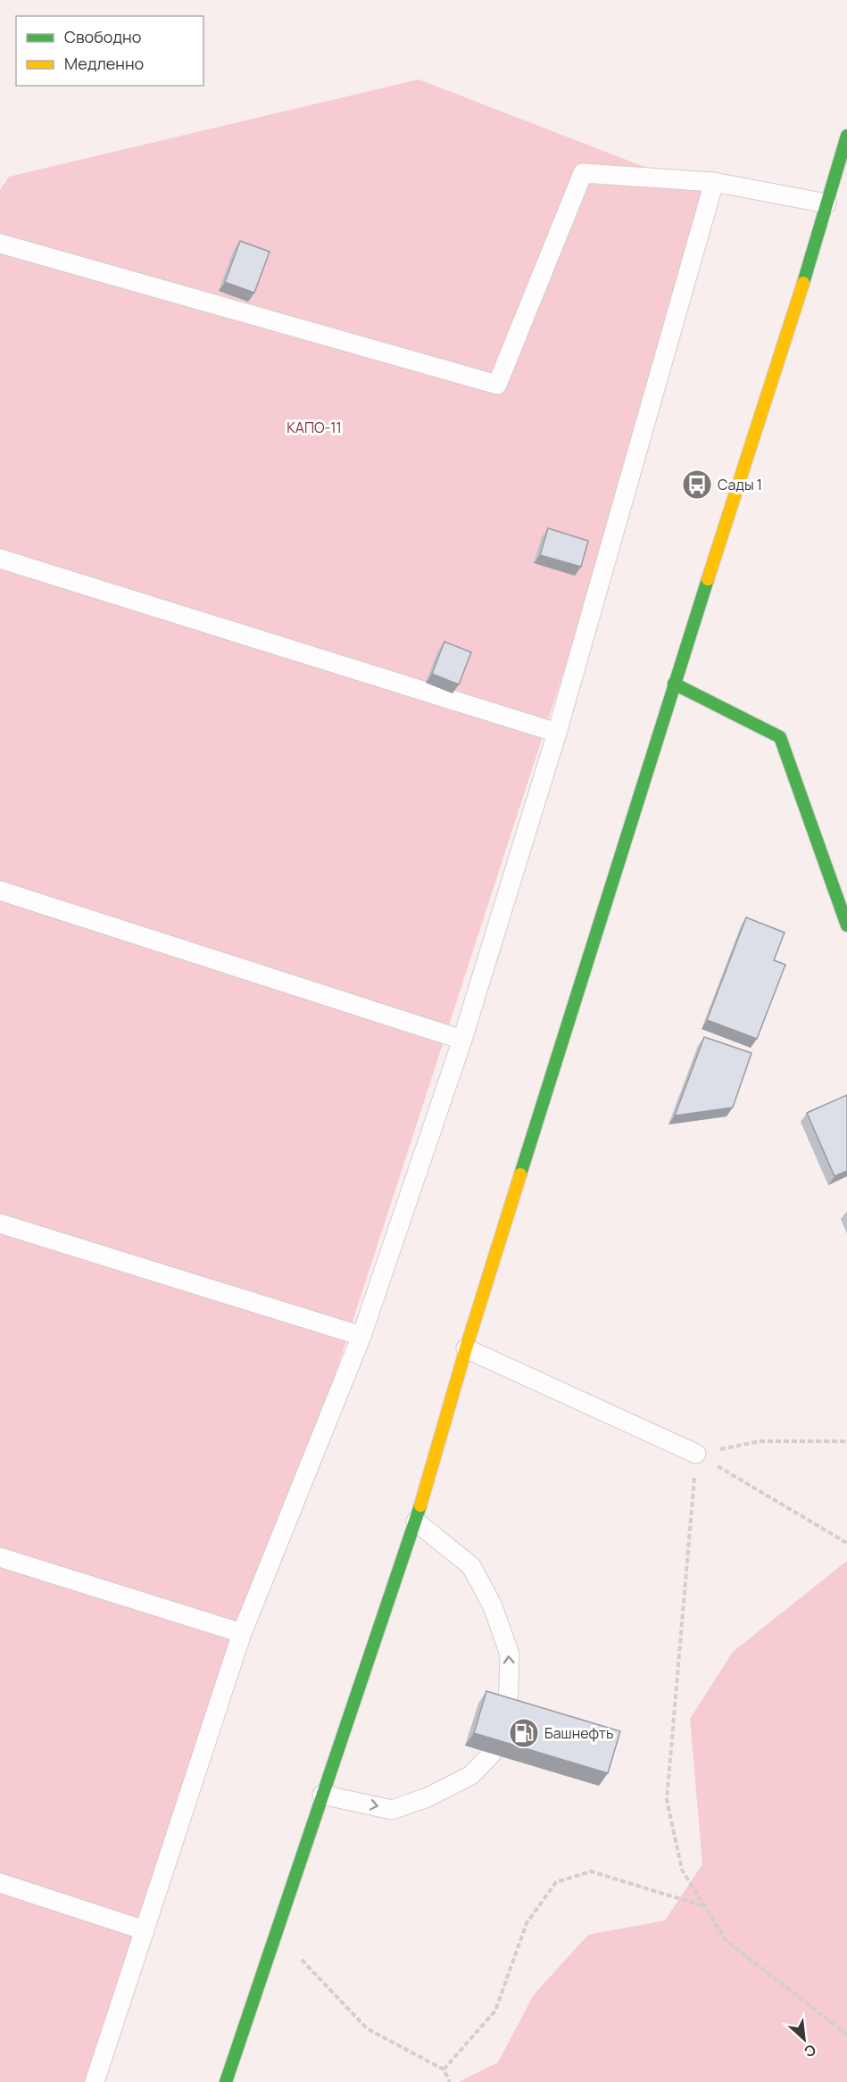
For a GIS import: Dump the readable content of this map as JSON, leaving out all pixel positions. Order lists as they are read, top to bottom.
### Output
{
  "parks": ["КАПО-11"],
  "places": {
    "bus stop": ["Сады 1"],
    "fuel station": ["Башнефть"]
  },
  "legend": ["Свободно", "Медленно"],
  "north": "bottom right"
}
